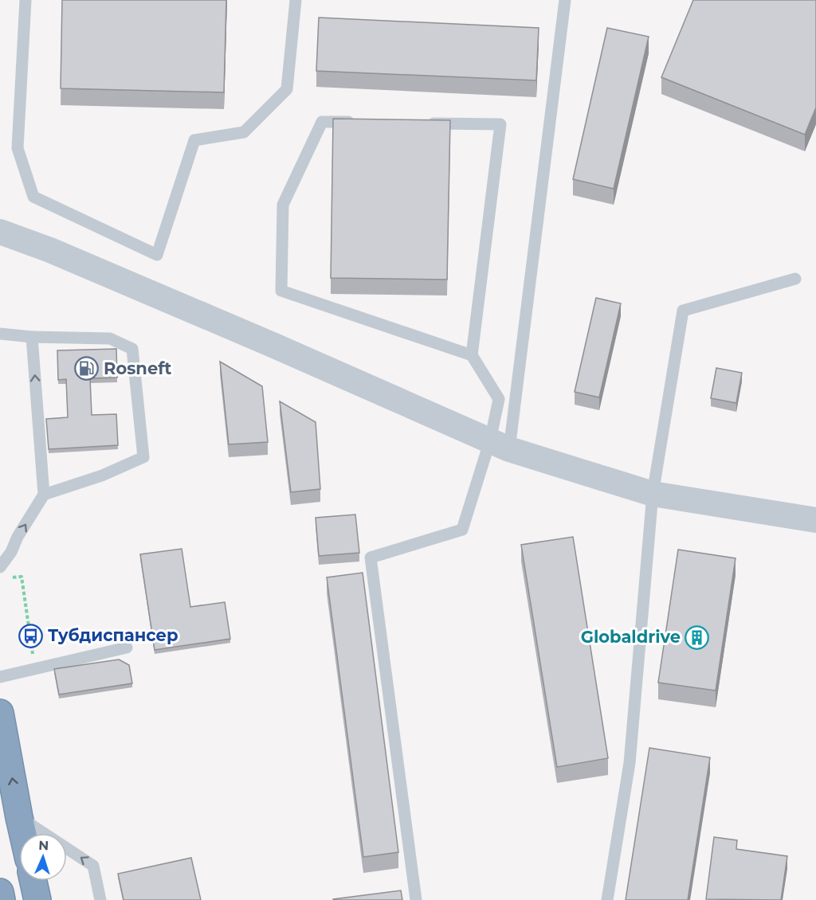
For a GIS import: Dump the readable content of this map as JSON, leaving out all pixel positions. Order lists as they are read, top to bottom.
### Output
{
  "places": {
    "fuel station": ["Rosneft"],
    "bus stop": ["Тубдиспансер"],
    "building": ["Globaldrive"]
  },
  "north": "top"
}
